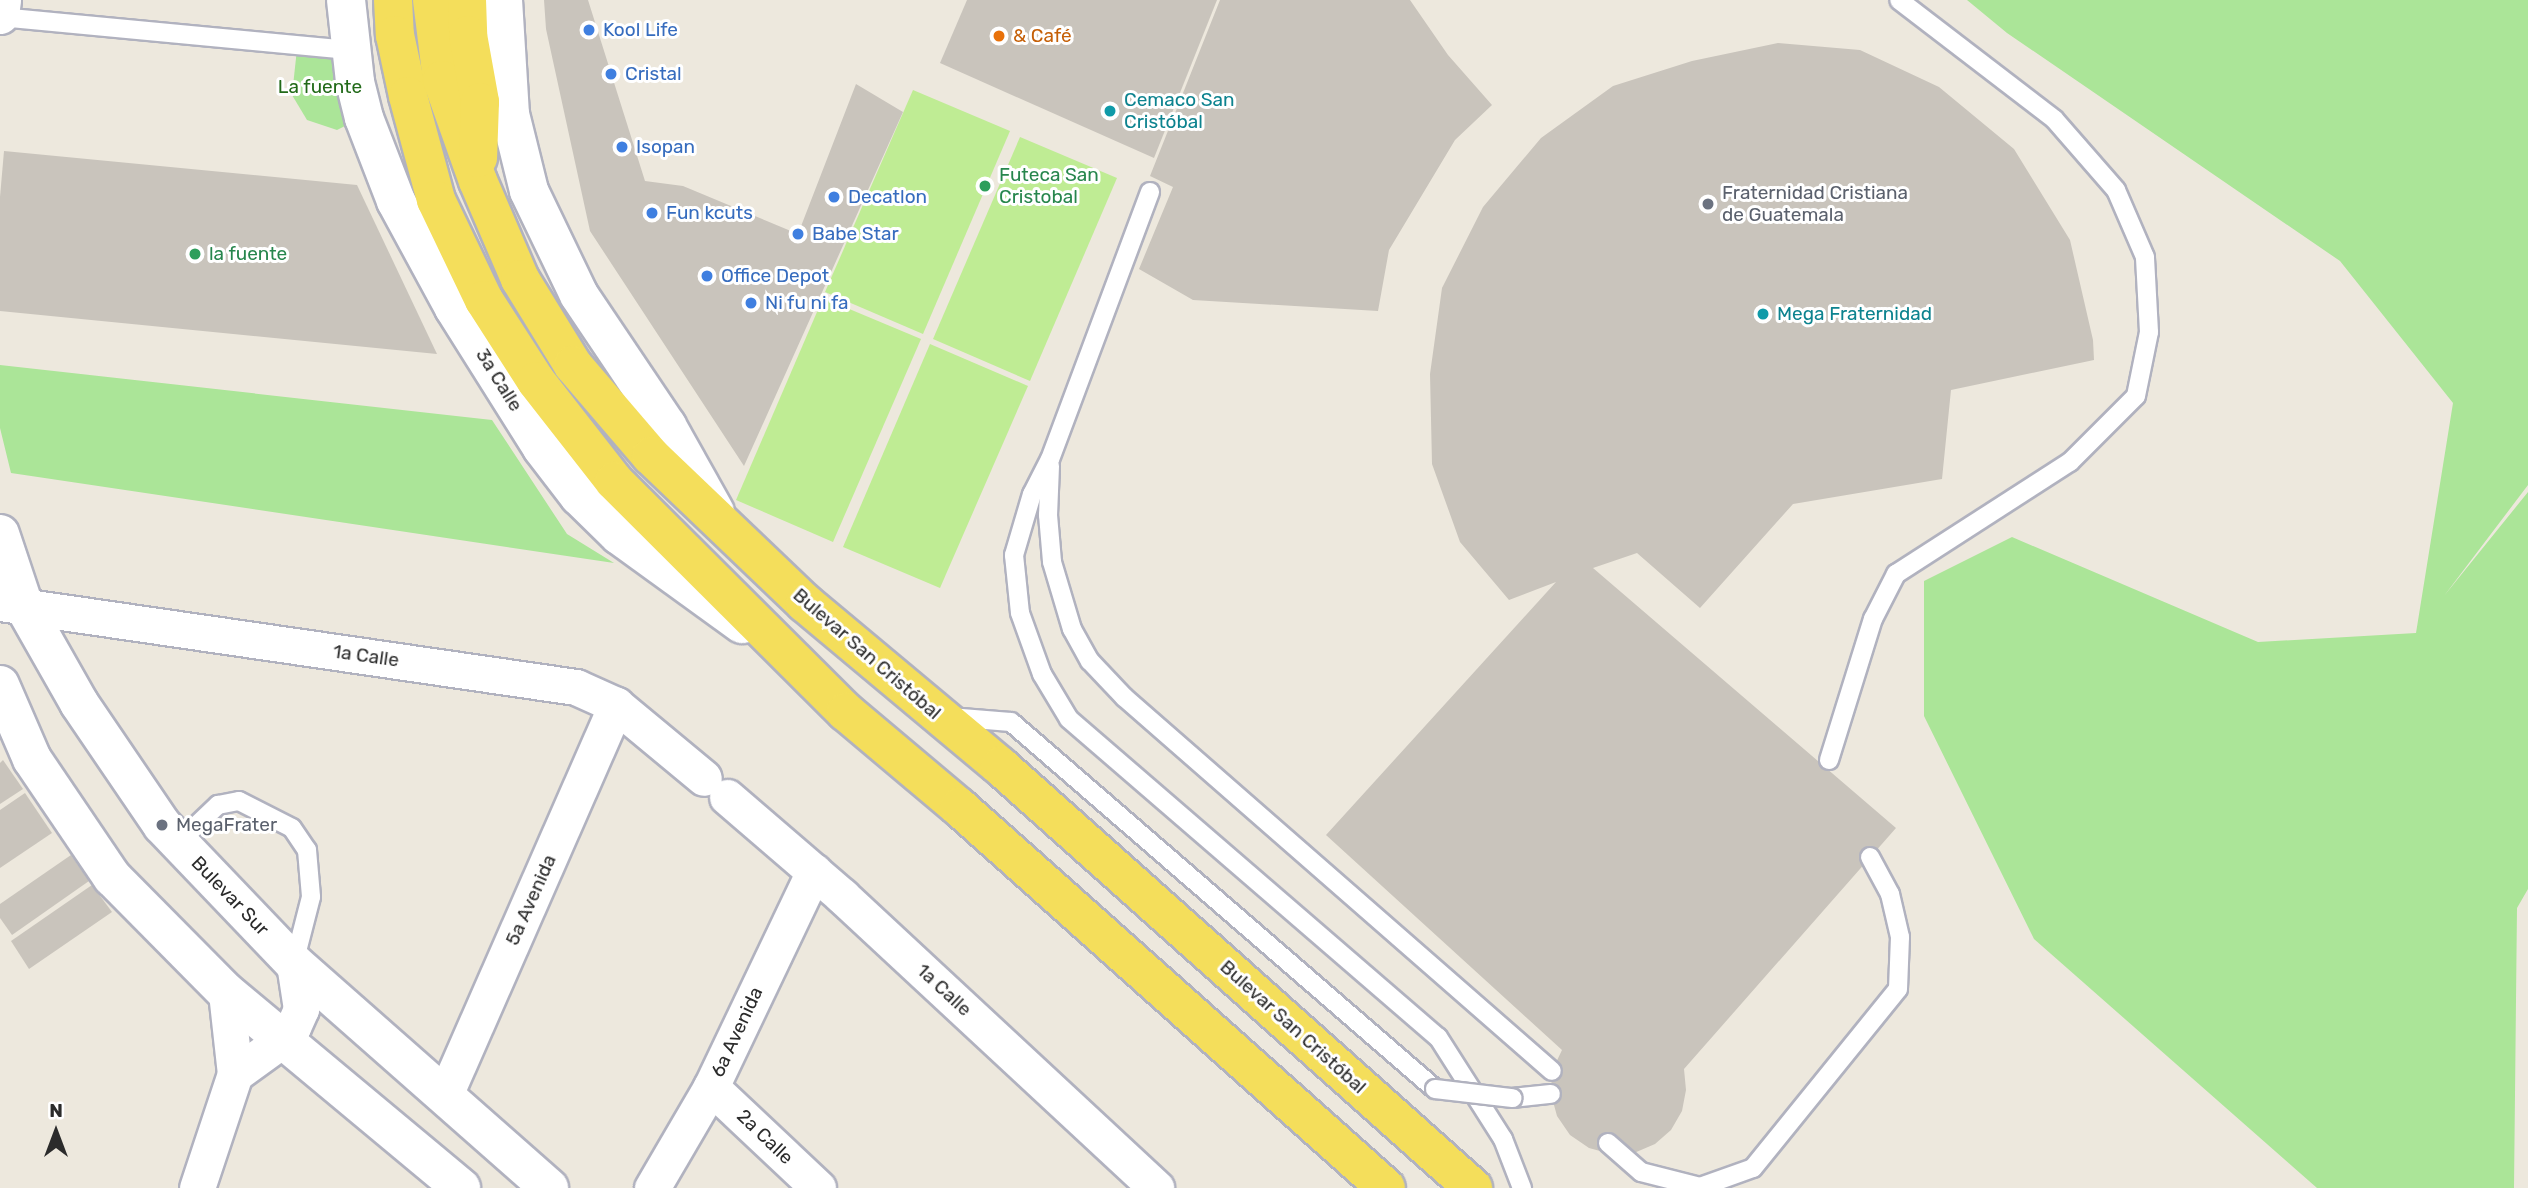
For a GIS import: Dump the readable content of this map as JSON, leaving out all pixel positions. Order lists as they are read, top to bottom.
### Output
{
  "streets": {
    "main road": ["3a Calle", "Bulevar San Cristóbal", "Bulevar Sur"],
    "street": [
      "1a Calle",
      "5a Avenida",
      "6a Avenida",
      "2a Calle"
    ]
  },
  "crossings": [
    ["1a Calle", "Bulevar Sur"],
    ["1a Calle", "5a Avenida"],
    ["1a Calle", "6a Avenida"],
    ["Bulevar Sur", "5a Avenida"],
    ["6a Avenida", "2a Calle"]
  ],
  "parks": ["La fuente"],
  "places": [
    "Kool Life",
    "& Café",
    "Cristal",
    "Cemaco San Cristóbal",
    "Isopan",
    "Futeca San Cristobal",
    "Decatlon",
    "Fraternidad Cristiana de Guatemala",
    "Fun kcuts",
    "Babe Star",
    "la fuente",
    "Office Depot",
    "Ni fu ni fa",
    "Mega Fraternidad",
    "MegaFrater"
  ],
  "north": "top"
}
